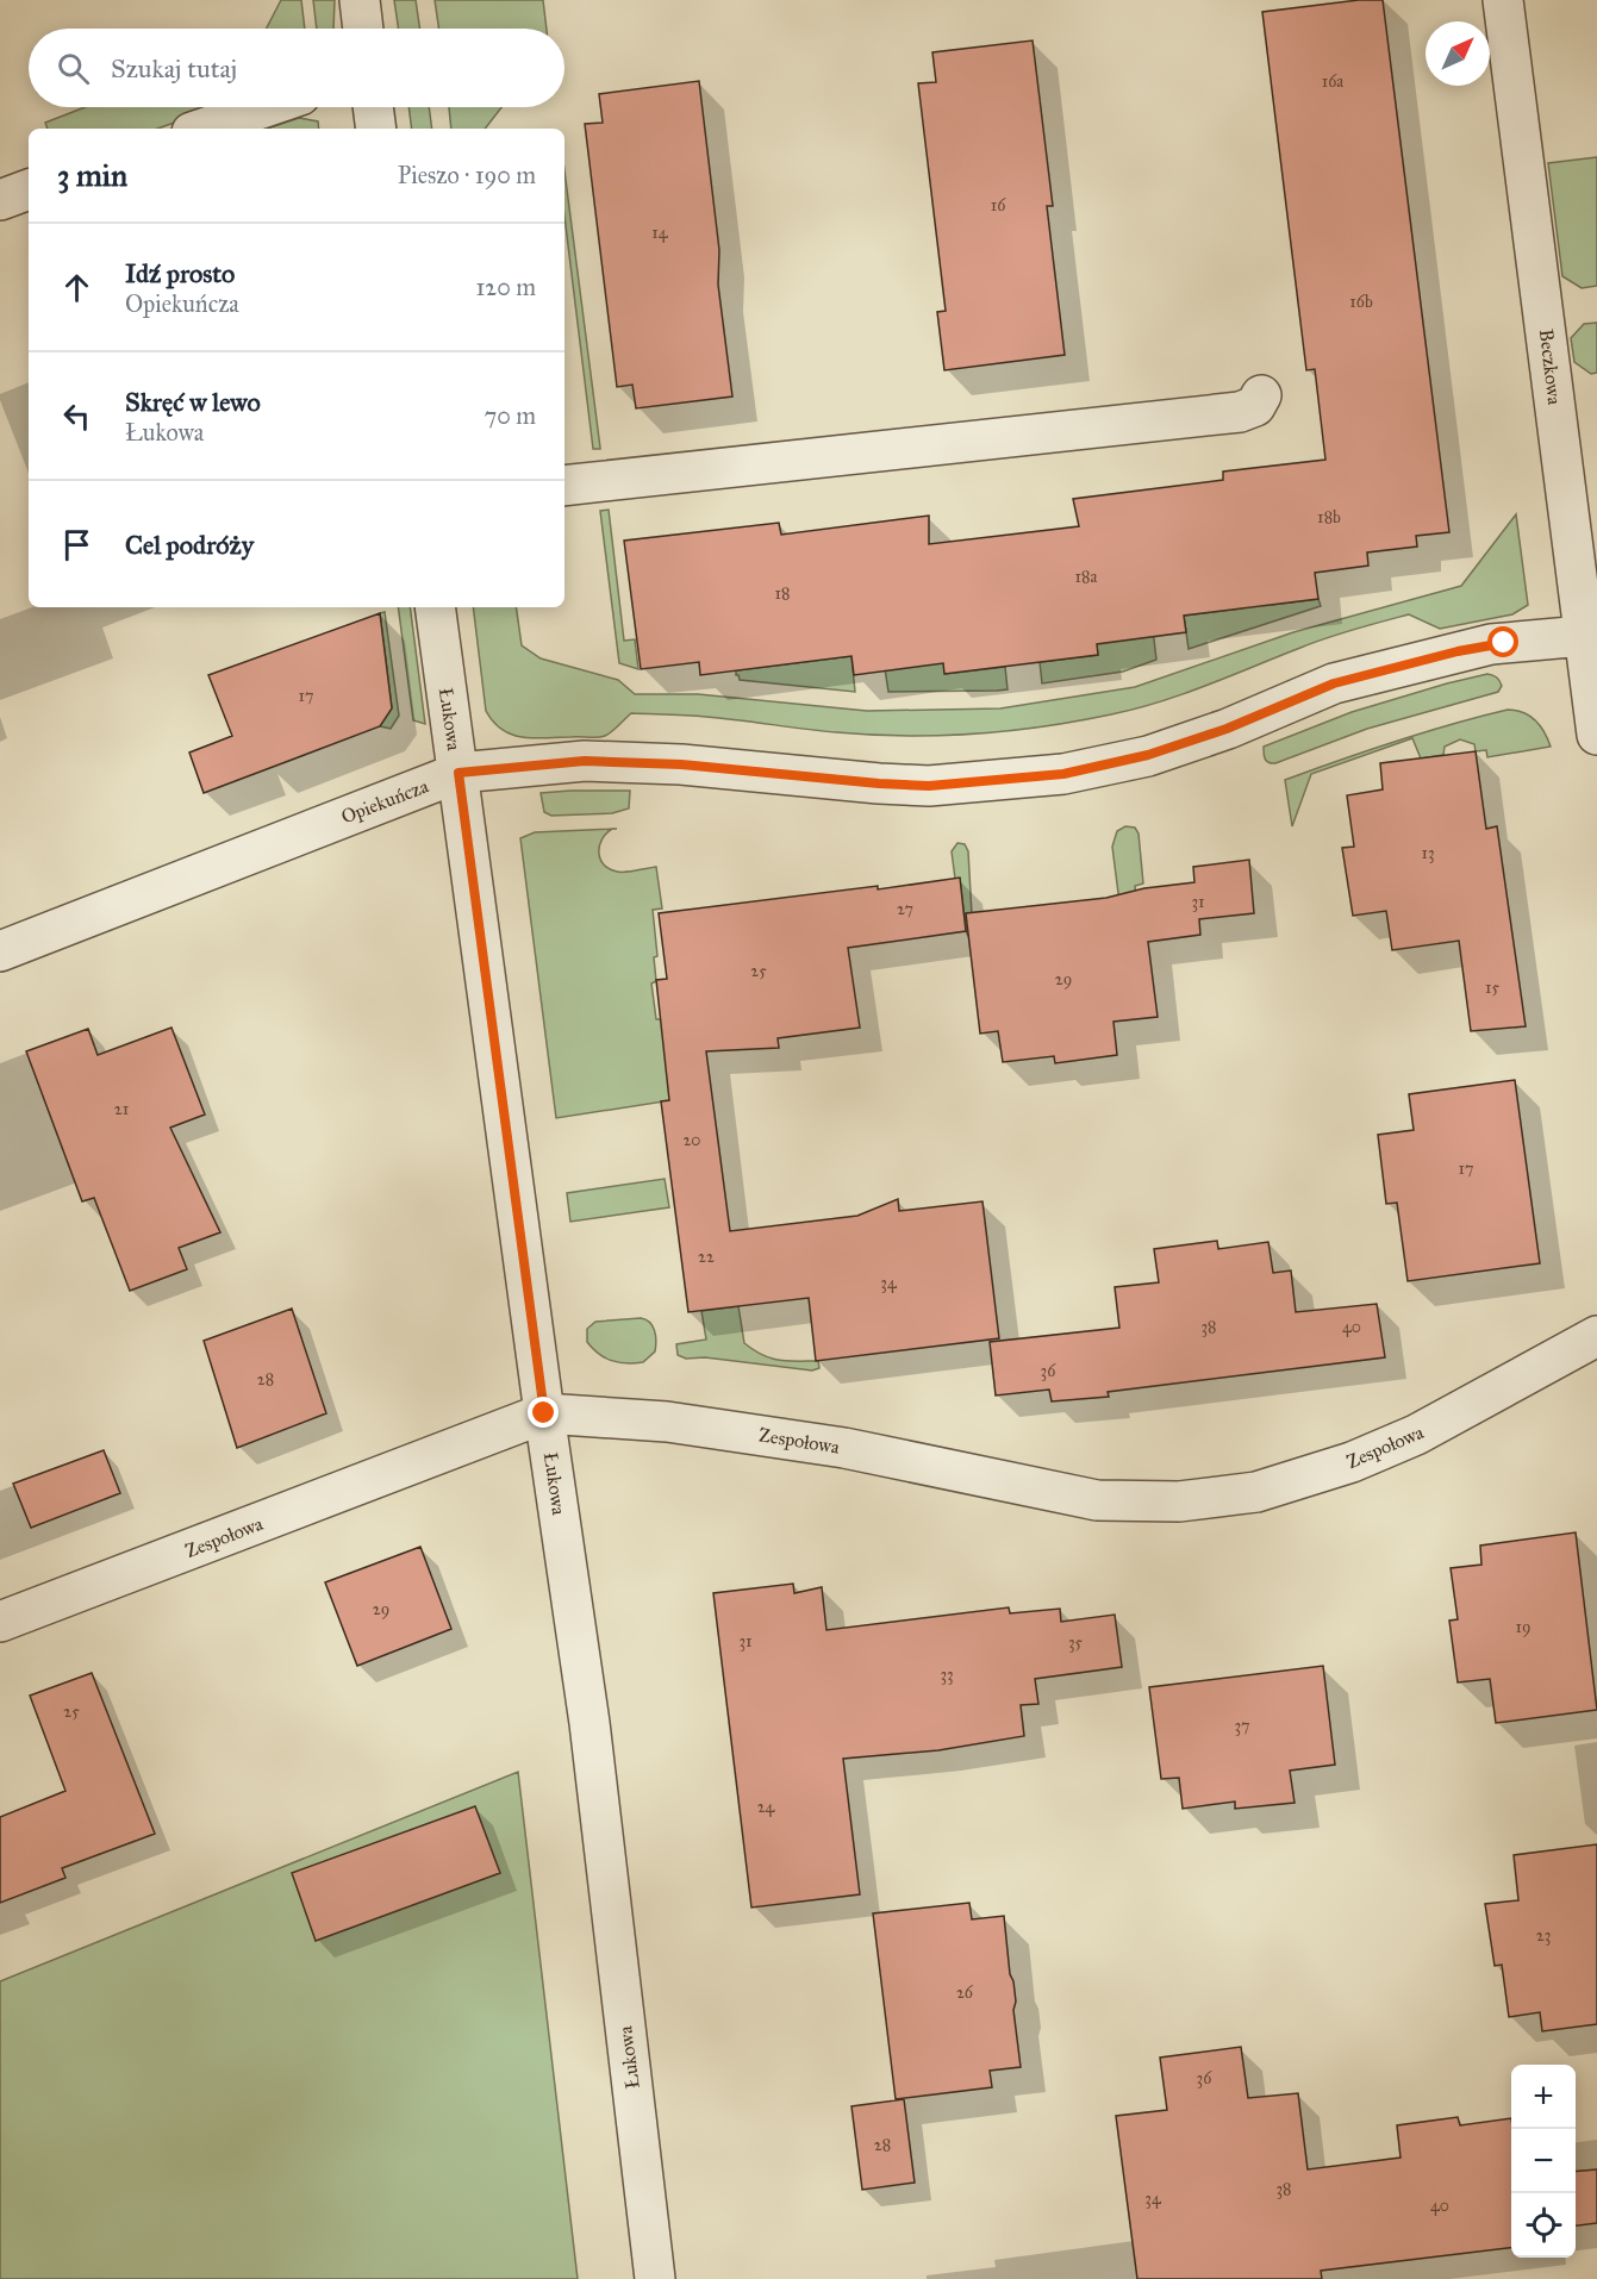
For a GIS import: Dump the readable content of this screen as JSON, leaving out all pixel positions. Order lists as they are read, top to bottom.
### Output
{
  "streets": {
    "street": [
      "Beczkowa",
      "Łukowa",
      "Opiekuńcza",
      "Zespołowa"
    ]
  },
  "crossings": [
    ["Beczkowa", "Opiekuńcza"],
    ["Łukowa", "Opiekuńcza"],
    ["Łukowa", "Zespołowa"]
  ],
  "house_numbers": [
    "16a",
    "16",
    "14",
    "16b",
    "18b",
    "18a",
    "18",
    "17",
    "13",
    "31",
    "27",
    "25",
    "29",
    "15",
    "21",
    "20",
    "17",
    "22",
    "34",
    "38",
    "40",
    "36",
    "28",
    "29",
    "19",
    "31",
    "35",
    "33",
    "25",
    "37",
    "24",
    "23",
    "26",
    "36",
    "28",
    "38",
    "34",
    "40"
  ],
  "north": "top right",
  "page": {
    "search": "Szukaj tutaj",
    "heading": ["3 min", "Pieszo · 190 m"],
    "list": [
      ["Idź prosto", "Opiekuńcza", "120 m"],
      ["Skręć w lewo", "Łukowa", "70 m"],
      "Cel podróży"
    ],
    "map_buttons": ["+", "−"]
  }
}
